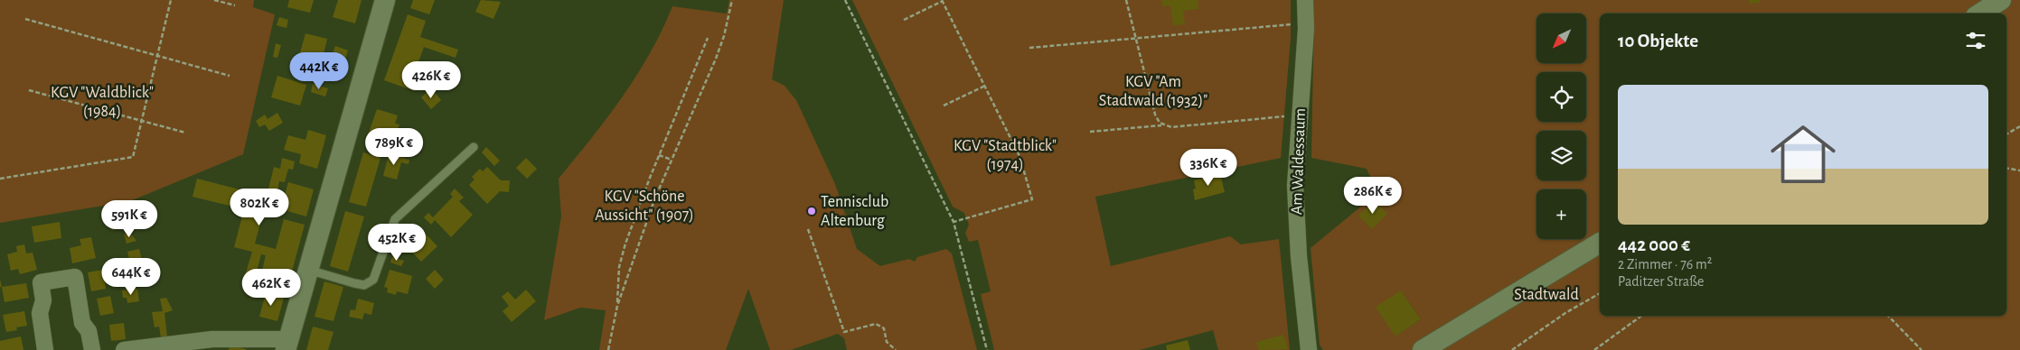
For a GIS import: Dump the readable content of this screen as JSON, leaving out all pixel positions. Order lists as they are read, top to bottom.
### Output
{
  "streets": {
    "street": ["Am Waldessaum"]
  },
  "parks": [
    "KGV \"Am Stadtwald (1932)\"",
    "KGV \"Waldblick\" (1984)",
    "KGV \"Stadtblick\" (1974)",
    "KGV \"Schöne Aussicht\" (1907)",
    "Stadtwald"
  ],
  "places": ["Tennisclub Altenburg"],
  "north": "bottom left",
  "page": {
    "map_buttons": "+",
    "heading": "10 Objekte",
    "price": [
      "442K €",
      "426K €",
      "789K €",
      "336K €",
      "286K €",
      "802K €",
      "591K €",
      "452K €",
      "644K €",
      "462K €"
    ],
    "list": [
      {
        "name": "442 000 €",
        "note": "2 Zimmer · 76 m² · Paditzer Straße"
      }
    ]
  }
}
